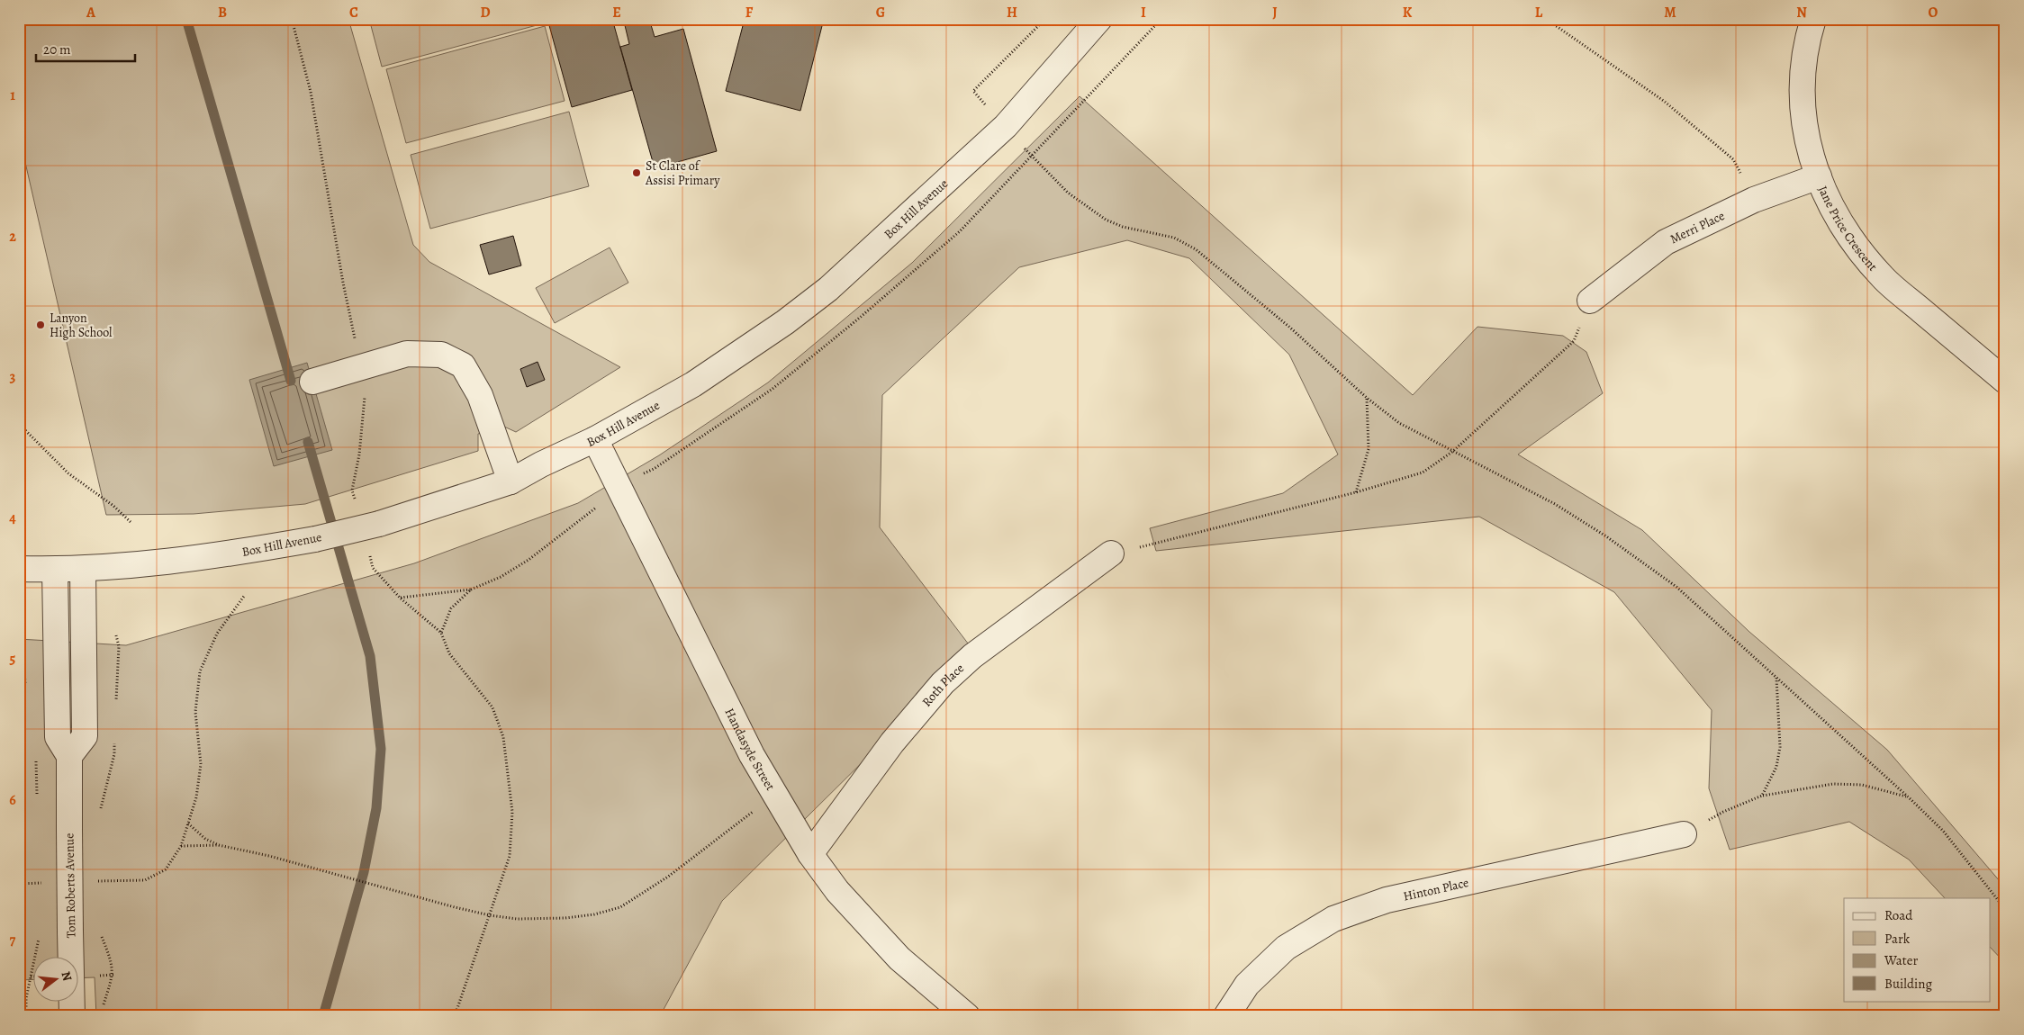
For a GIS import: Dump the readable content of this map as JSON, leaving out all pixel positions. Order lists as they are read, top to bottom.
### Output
{
  "streets": {
    "street": [
      "Box Hill Avenue",
      "Merri Place",
      "Jane Price Crescent",
      "Roth Place",
      "Handasyde Street",
      "Tom Roberts Avenue",
      "Hinton Place"
    ]
  },
  "crossings": [
    ["Box Hill Avenue", "Handasyde Street"],
    ["Merri Place", "Jane Price Crescent"],
    ["Roth Place", "Handasyde Street"]
  ],
  "places": ["St Clare of Assisi Primary", "Lanyon High School"],
  "legend": [
    "Road",
    "Park",
    "Water",
    "Building"
  ],
  "scale_bar": "20 m",
  "north": "right",
  "grid": {
    "columns": [
      "A",
      "B",
      "C",
      "D",
      "E",
      "F",
      "G",
      "H",
      "I",
      "J",
      "K",
      "L",
      "M",
      "N",
      "O"
    ],
    "rows": [
      "1",
      "2",
      "3",
      "4",
      "5",
      "6",
      "7"
    ]
  }
}
